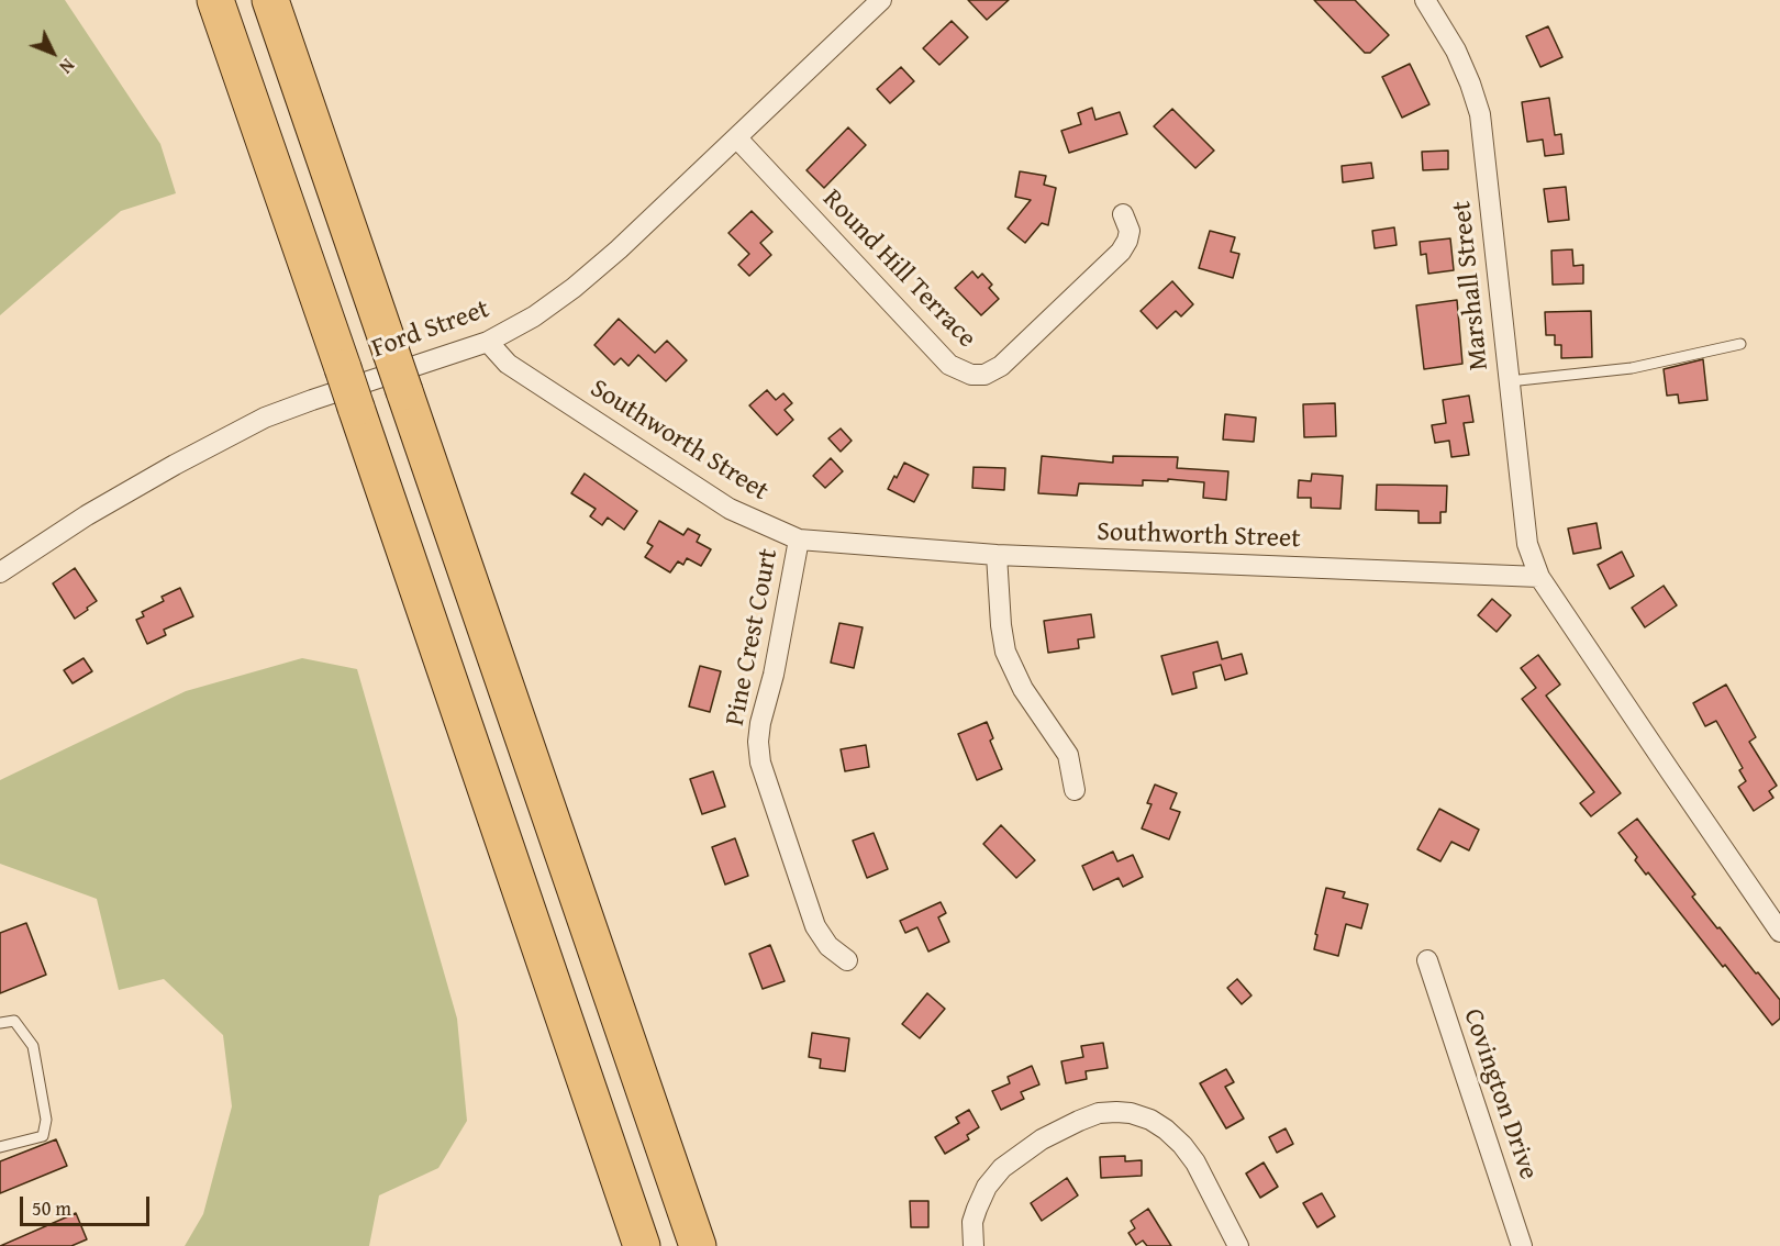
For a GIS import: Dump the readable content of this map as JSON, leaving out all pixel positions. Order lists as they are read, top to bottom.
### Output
{
  "streets": {
    "street": [
      "Round Hill Terrace",
      "Marshall Street",
      "Ford Street",
      "Southworth Street",
      "Pine Crest Court",
      "Covington Drive"
    ]
  },
  "crossings": [
    ["Round Hill Terrace", "Ford Street"],
    ["Marshall Street", "Southworth Street"],
    ["Ford Street", "Southworth Street"],
    ["Southworth Street", "Pine Crest Court"]
  ],
  "scale_bar": "50 m",
  "north": "bottom right"
}
